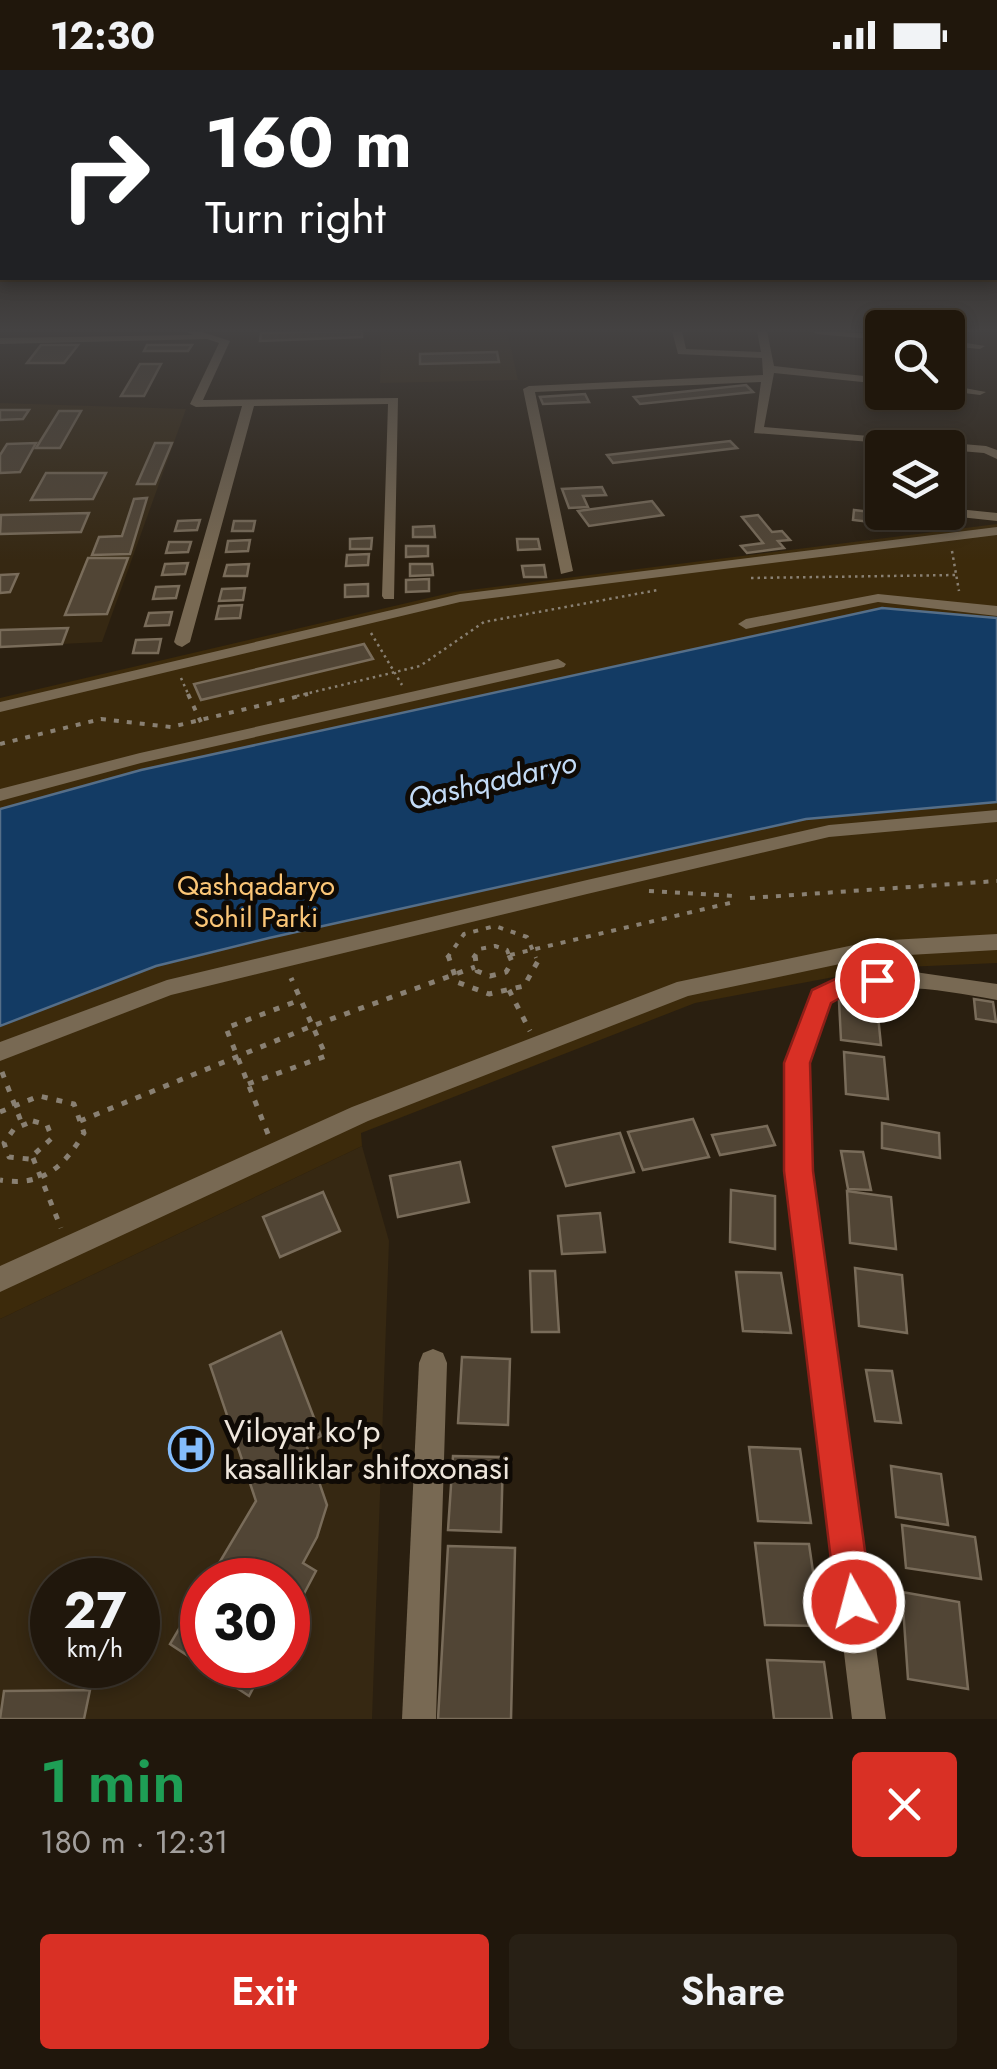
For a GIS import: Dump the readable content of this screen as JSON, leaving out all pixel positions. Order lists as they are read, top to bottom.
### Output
{
  "water": ["Qashqadaryo"],
  "parks": ["Qashqadaryo Sohil Parki"],
  "places": {
    "hospital": ["Viloyat ko'p kasalliklar shifoxonasi"]
  },
  "page": {
    "status": "12:30",
    "turn": ["160 m", "Turn right"],
    "speed": "27 km/h",
    "limit": "30",
    "heading": ["1 min", "180 m · 12:31"],
    "buttons": ["Exit", "Share"]
  }
}
